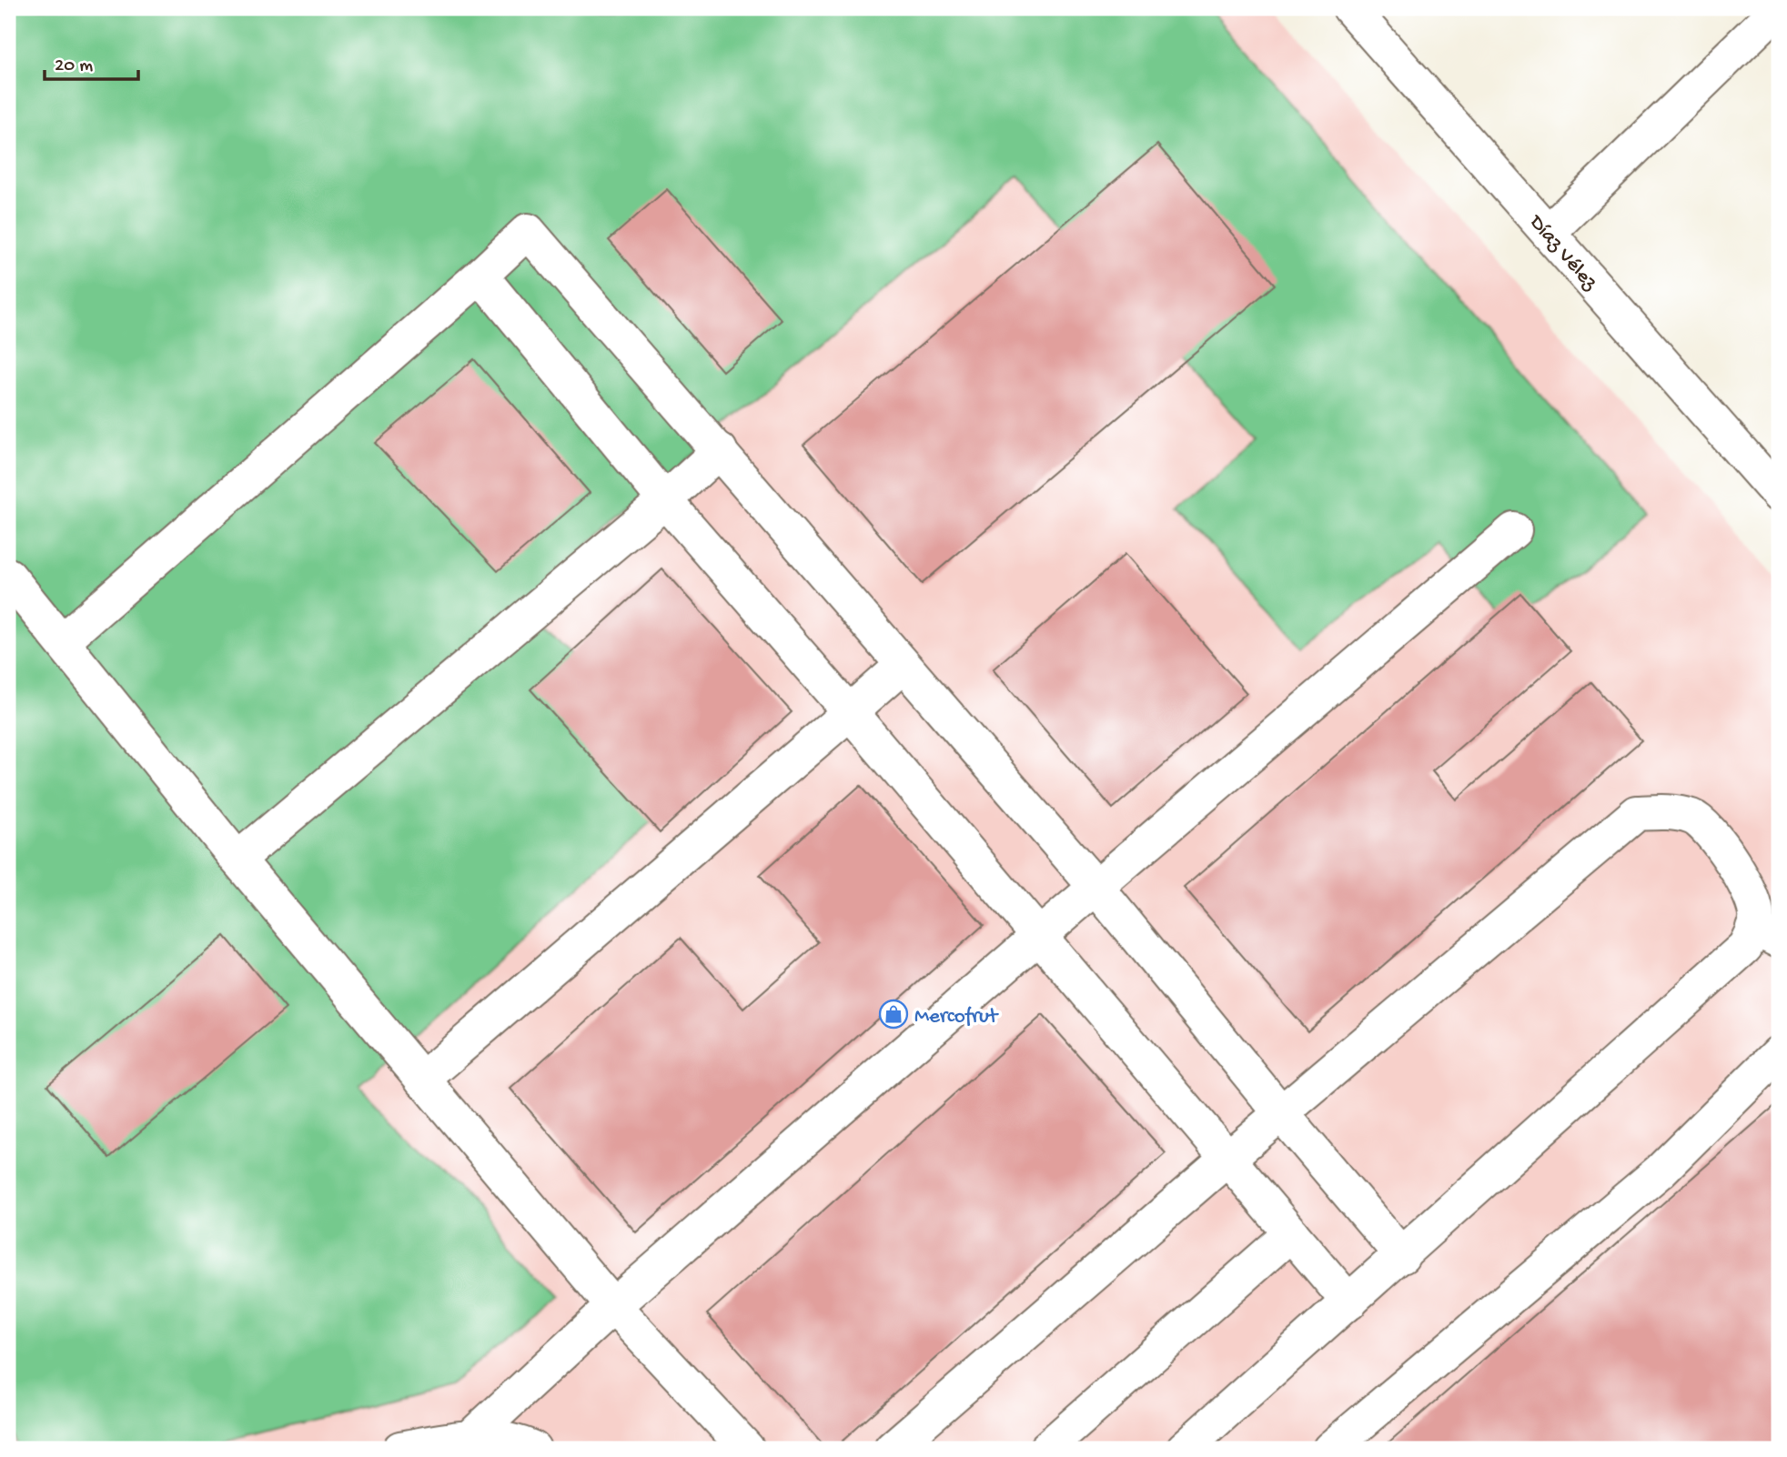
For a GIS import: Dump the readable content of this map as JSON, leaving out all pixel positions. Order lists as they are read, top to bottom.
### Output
{
  "streets": {
    "street": ["Díaz Vélez"]
  },
  "places": {
    "shop": ["Mercofrut"]
  },
  "scale_bar": "20 m"
}
